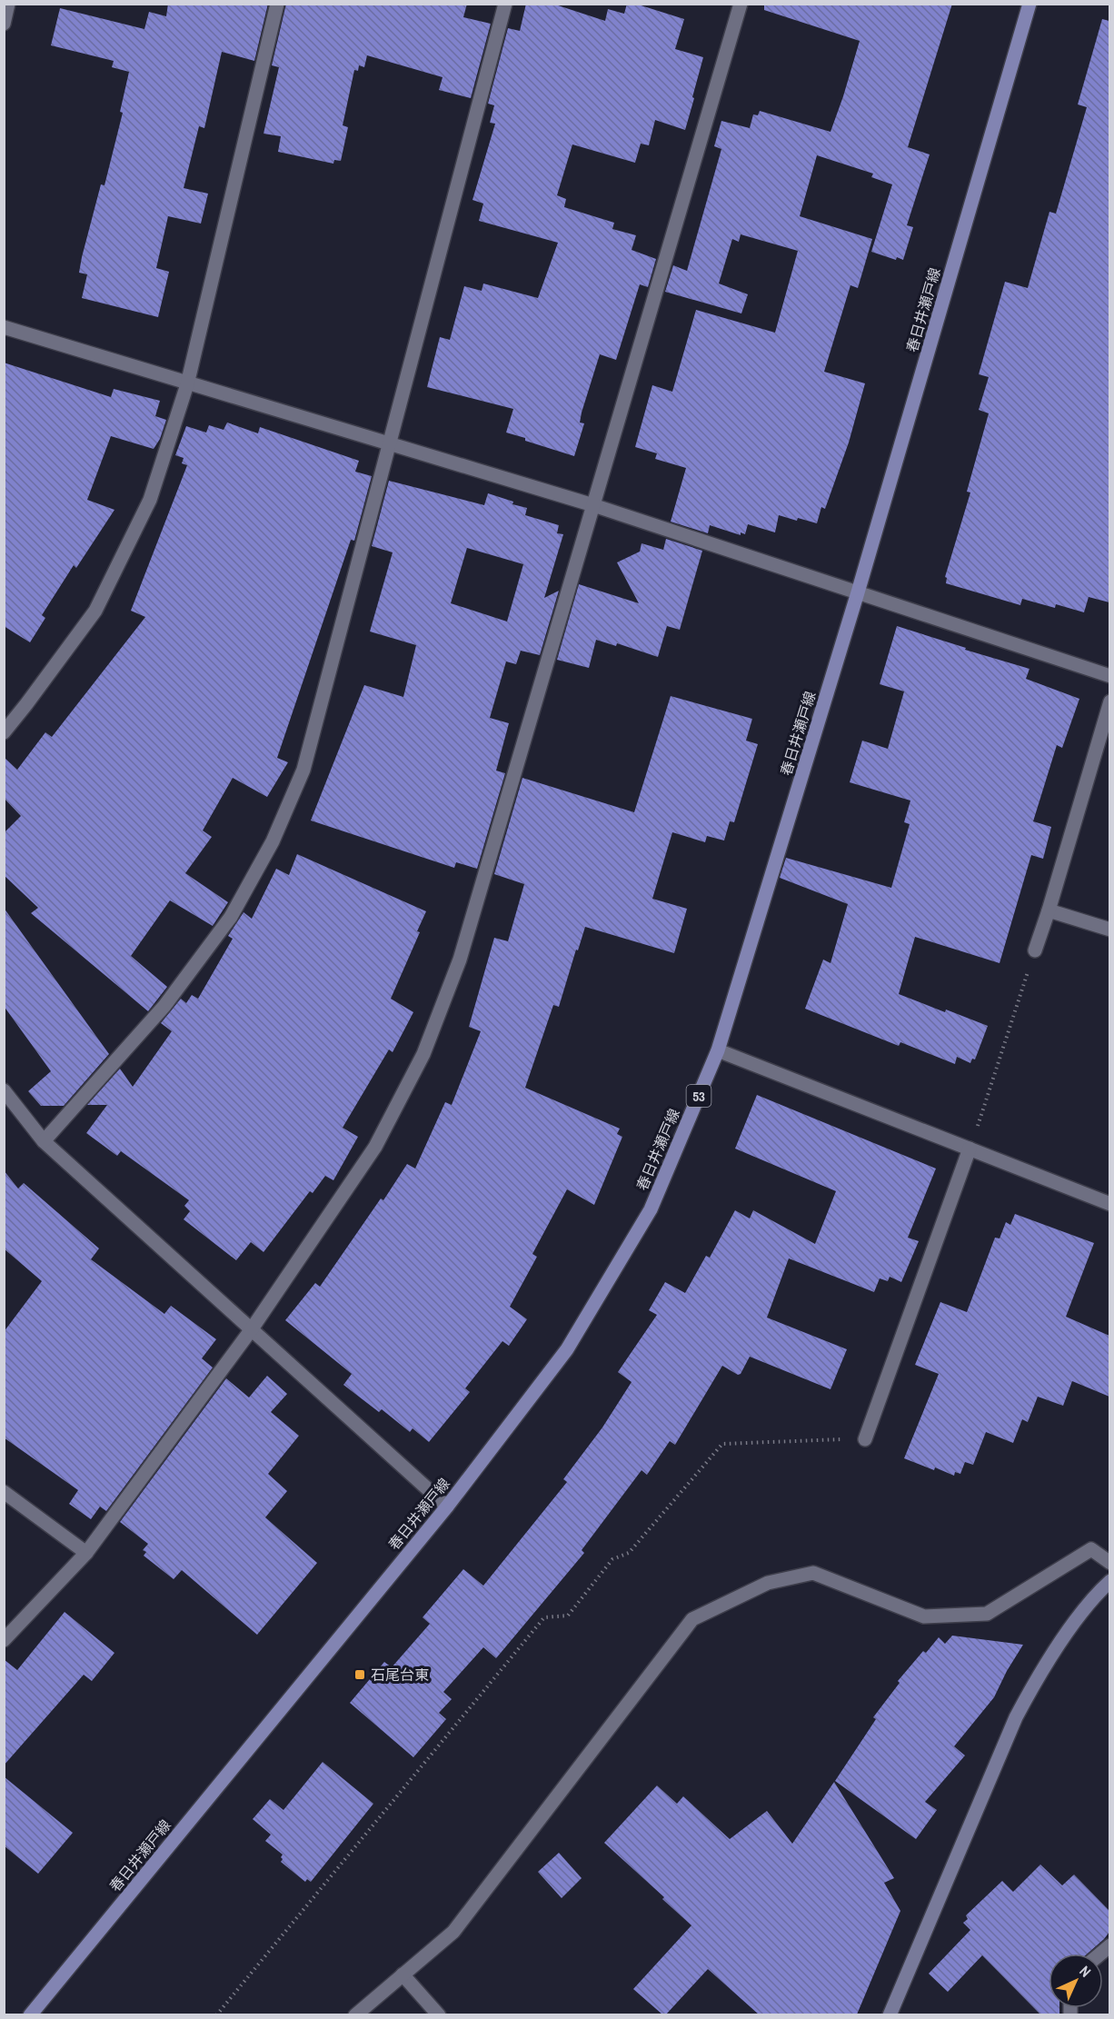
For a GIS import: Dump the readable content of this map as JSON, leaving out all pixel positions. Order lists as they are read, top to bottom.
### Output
{
  "streets": {
    "main road": ["春日井瀬戸線", "53"]
  },
  "places": {
    "transit": ["石尾台東"]
  },
  "north": "top right"
}
